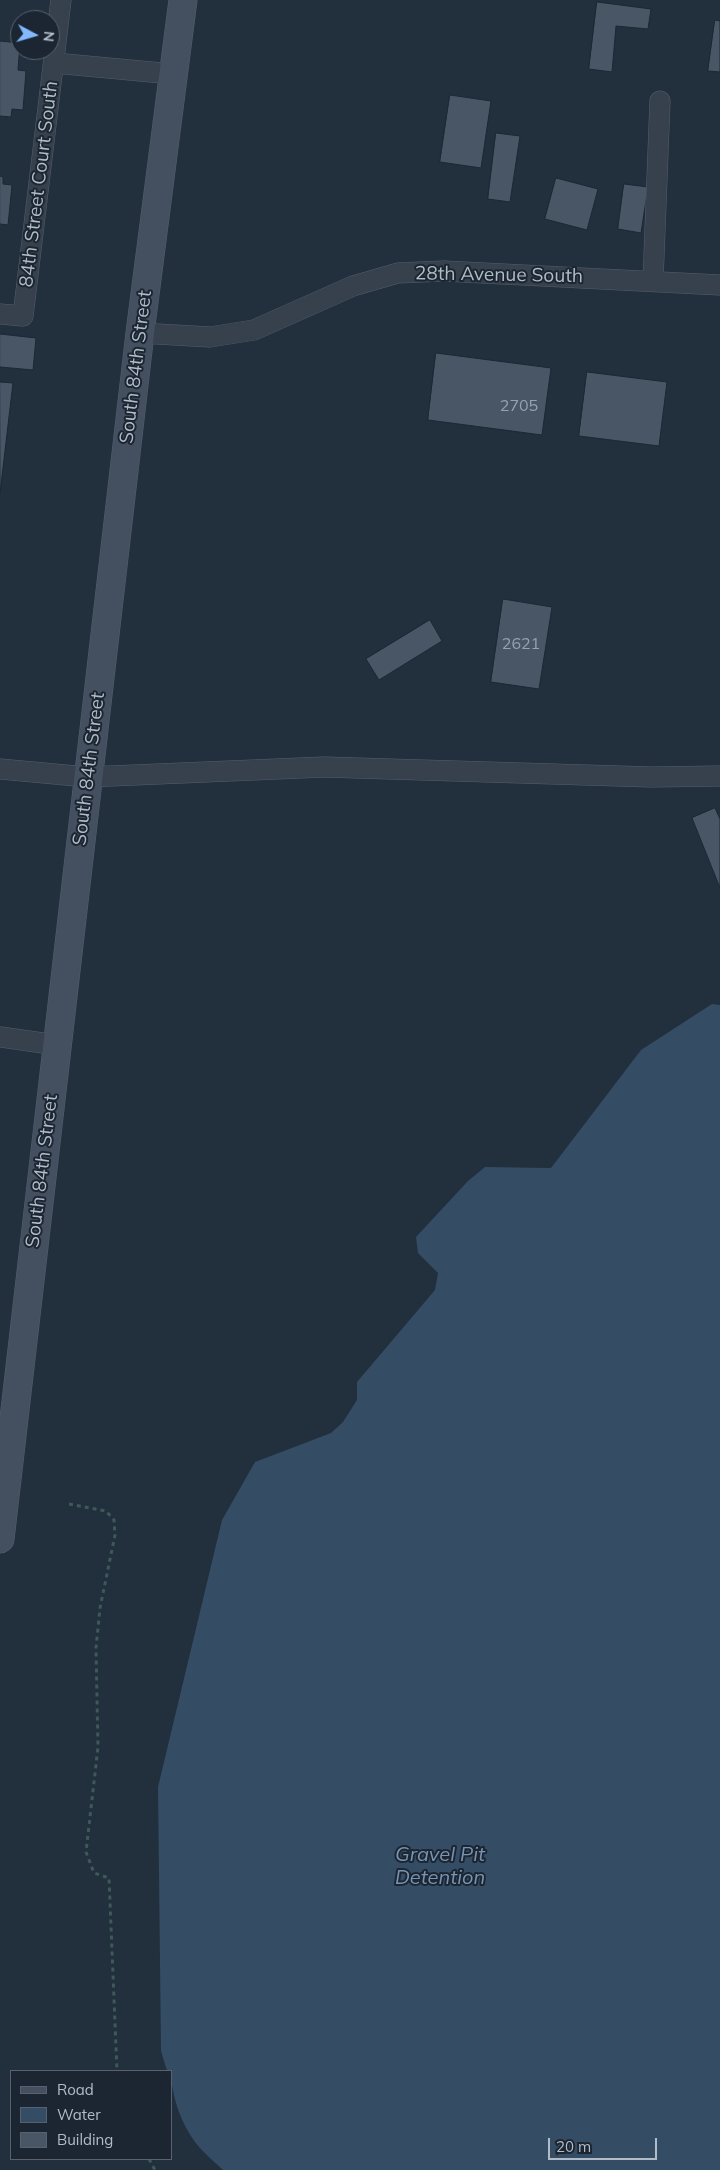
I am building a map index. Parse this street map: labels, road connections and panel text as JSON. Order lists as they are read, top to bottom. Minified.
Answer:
{"streets":{"main road":["South 84th Street"],"lane":["84th Street Court South","28th Avenue South"]},"crossings":[["28th Avenue South","South 84th Street"]],"water":["Gravel Pit Detention"],"house_numbers":["2705","2621"],"legend":["Road","Water","Building"],"scale_bar":"20 m","north":"right"}
